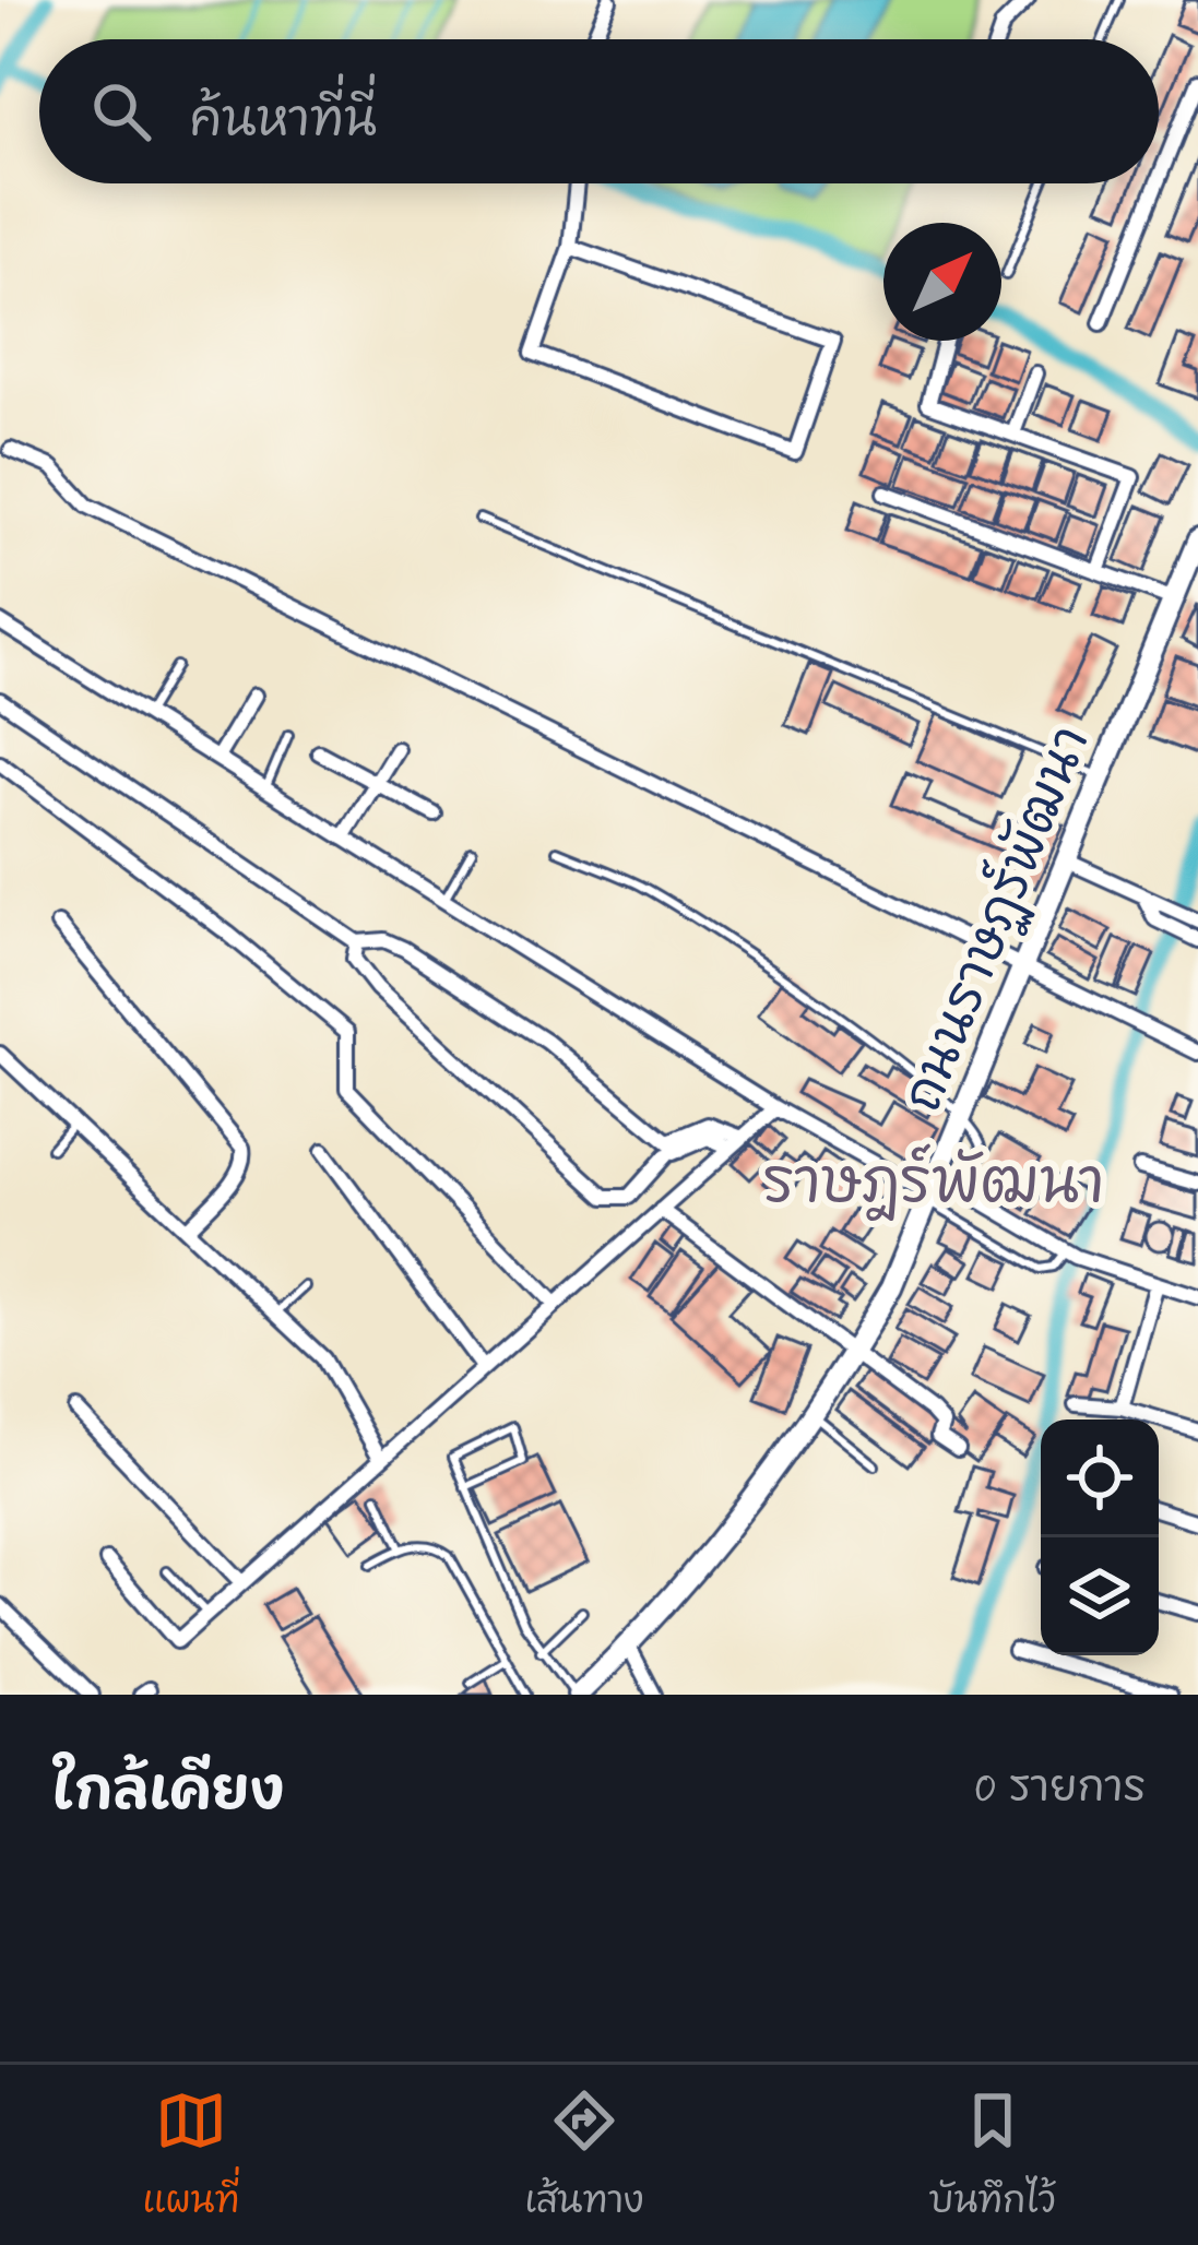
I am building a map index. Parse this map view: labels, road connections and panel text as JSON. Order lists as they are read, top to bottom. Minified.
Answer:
{"streets":{"street":["ถนนราษฏร์พัฒนา"]},"districts":["ราษฎร์พัฒนา"],"north":"top right","page":{"search":"ค้นหาที่นี่","heading":["ใกล้เคียง","0 รายการ"],"nav":["แผนที่","เส้นทาง","บันทึกไว้"]}}
